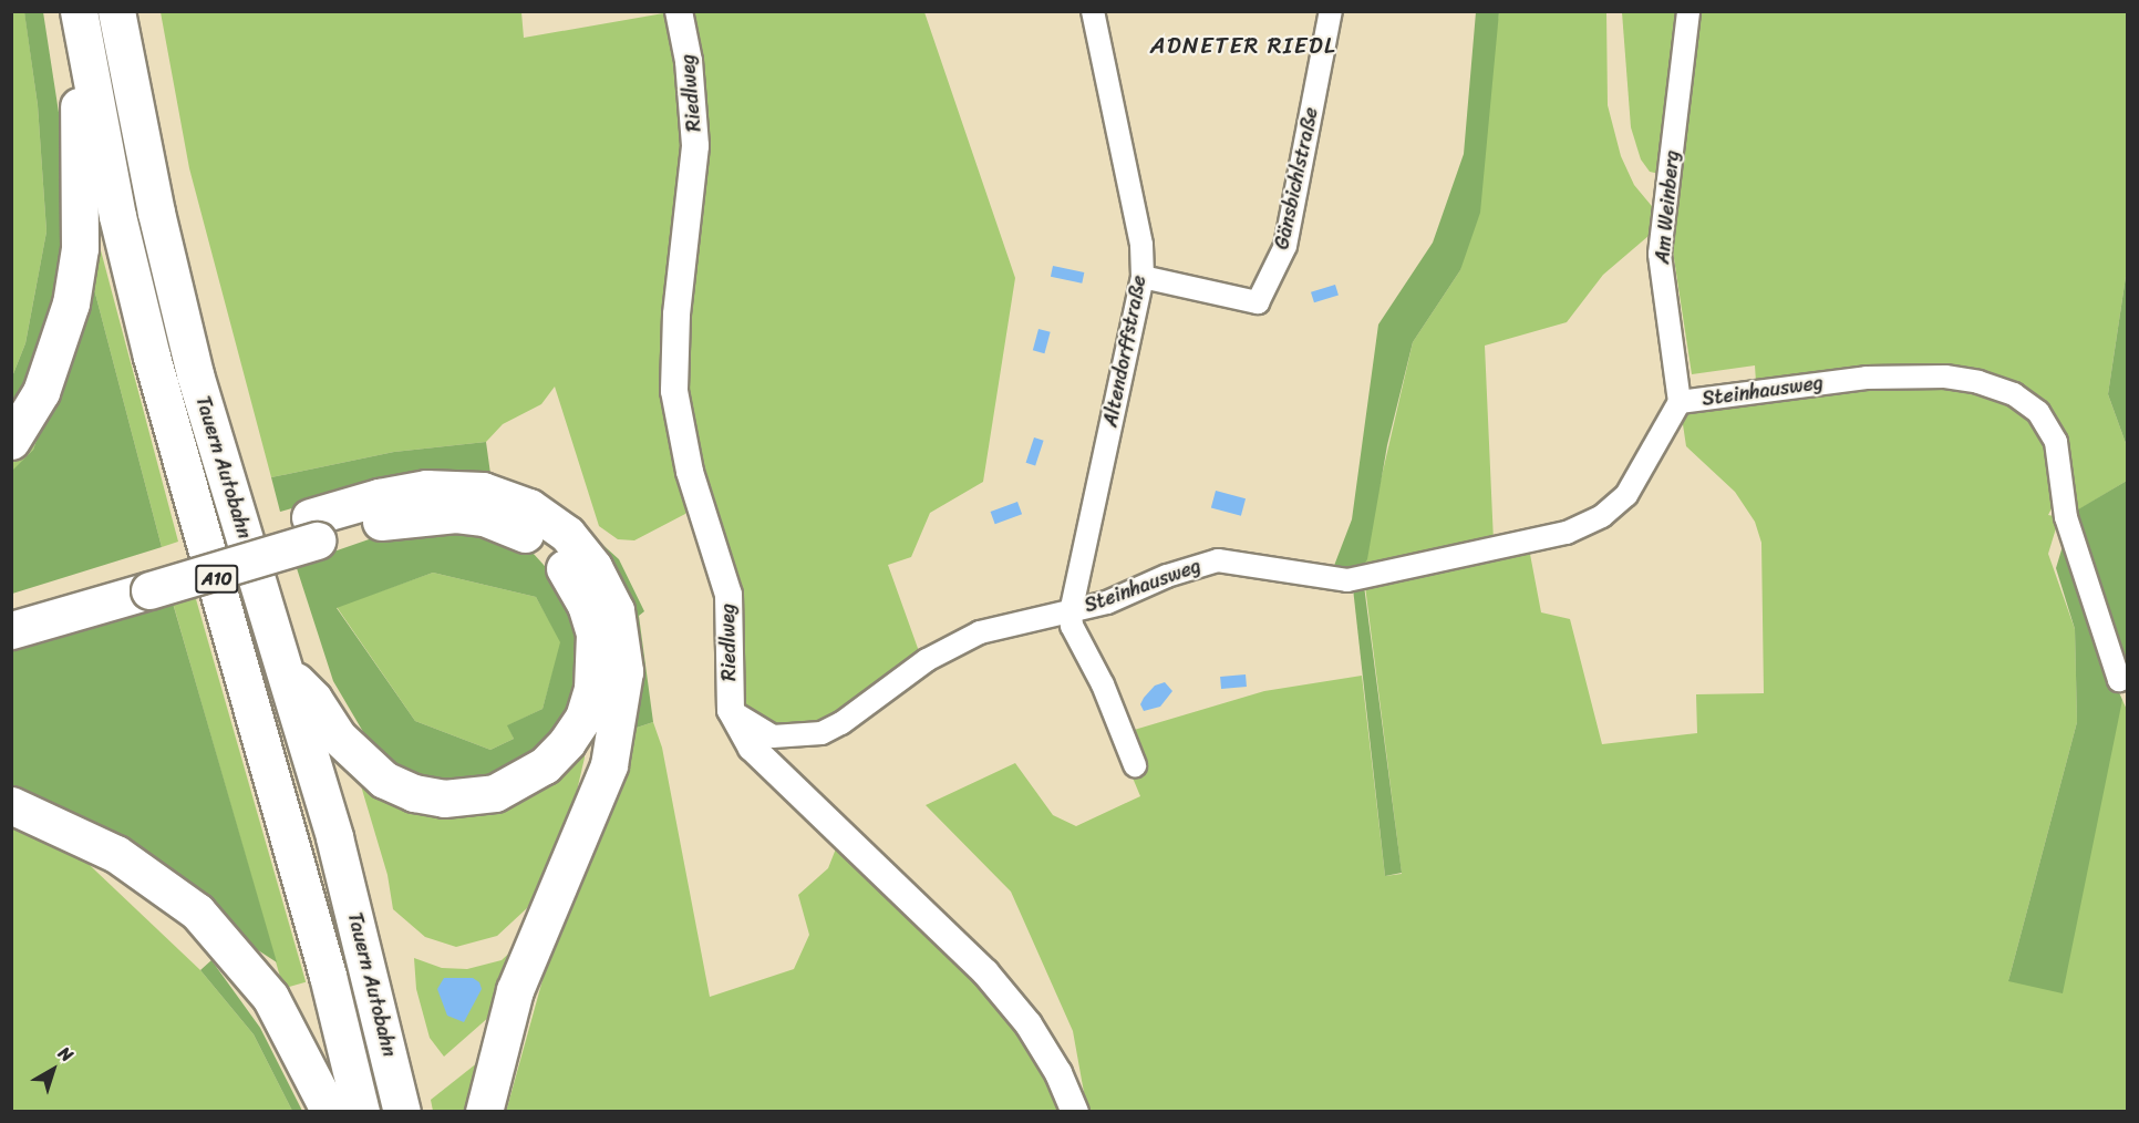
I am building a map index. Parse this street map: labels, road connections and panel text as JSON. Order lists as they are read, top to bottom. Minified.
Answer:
{"streets":{"highway":["Tauern Autobahn","A10"],"street":["Riedlweg","Gänsbichlstraße","Am Weinberg","Altendorffstraße","Steinhausweg"]},"crossings":[["Riedlweg","Steinhausweg"],["Gänsbichlstraße","Altendorffstraße"],["Am Weinberg","Steinhausweg"],["Altendorffstraße","Steinhausweg"]],"districts":["ADNETER RIEDL"],"north":"top right"}
